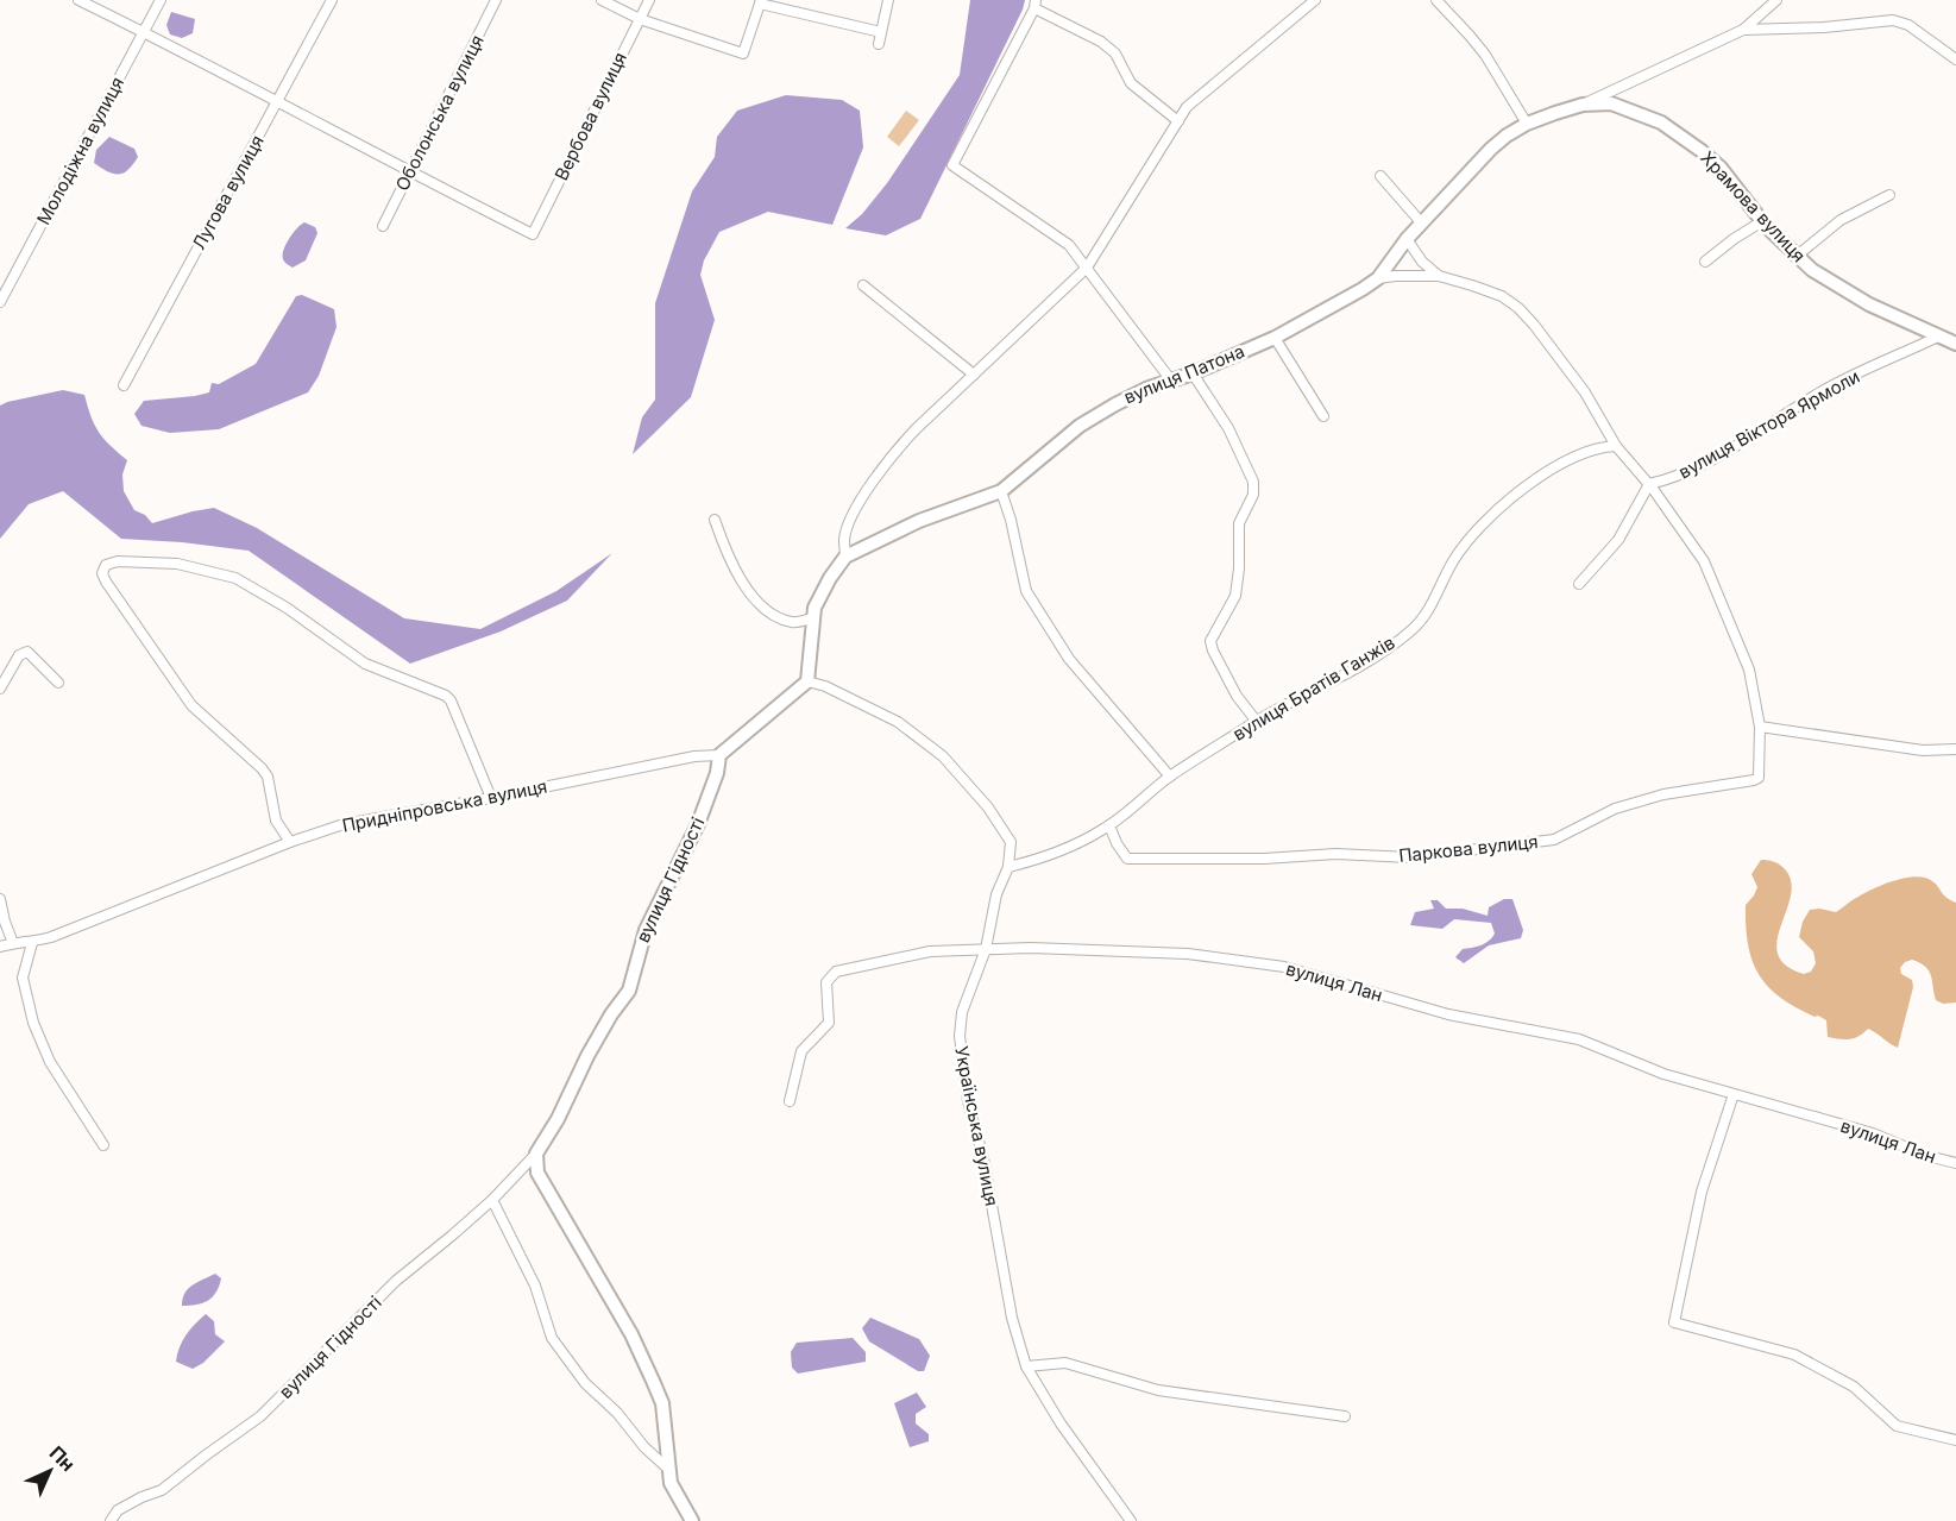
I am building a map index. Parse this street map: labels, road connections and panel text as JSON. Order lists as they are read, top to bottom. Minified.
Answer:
{"streets":{"street":["Оболонська вулиця","Вербова вулиця","Молодіжна вулиця","Лугова вулиця","Храмова вулиця","вулиця Патона","вулиця Віктора Ярмоли","вулиця Братів Ганжів","Придніпровська вулиця","Паркова вулиця","вулиця Гідності","вулиця Лан","Українська вулиця"]},"crossings":[["Оболонська вулиця","Вербова вулиця"],["Храмова вулиця","вулиця Патона"],["Храмова вулиця","вулиця Віктора Ярмоли"],["вулиця Братів Ганжів","Паркова вулиця"],["вулиця Братів Ганжів","Українська вулиця"],["Придніпровська вулиця","вулиця Гідності"],["вулиця Лан","Українська вулиця"]],"north":"top right"}
